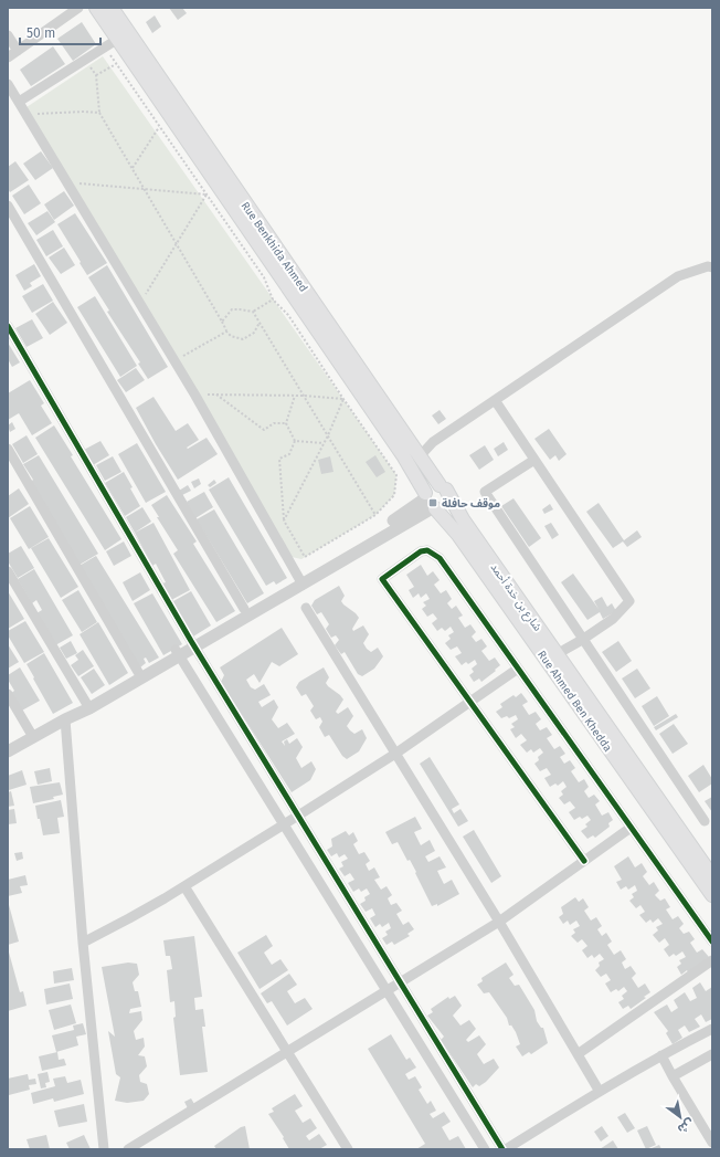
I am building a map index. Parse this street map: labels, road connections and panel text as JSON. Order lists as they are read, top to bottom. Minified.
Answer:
{"streets":{"main road":["Rue Benkhida Ahmed","شارع بن خدة أحمد","Rue Ahmed Ben Khedda"]},"crossings":[["Rue Benkhida Ahmed","شارع بن خدة أحمد"]],"places":{"transit":["موقف حافلة"]},"scale_bar":"50 m","north":"bottom right"}
